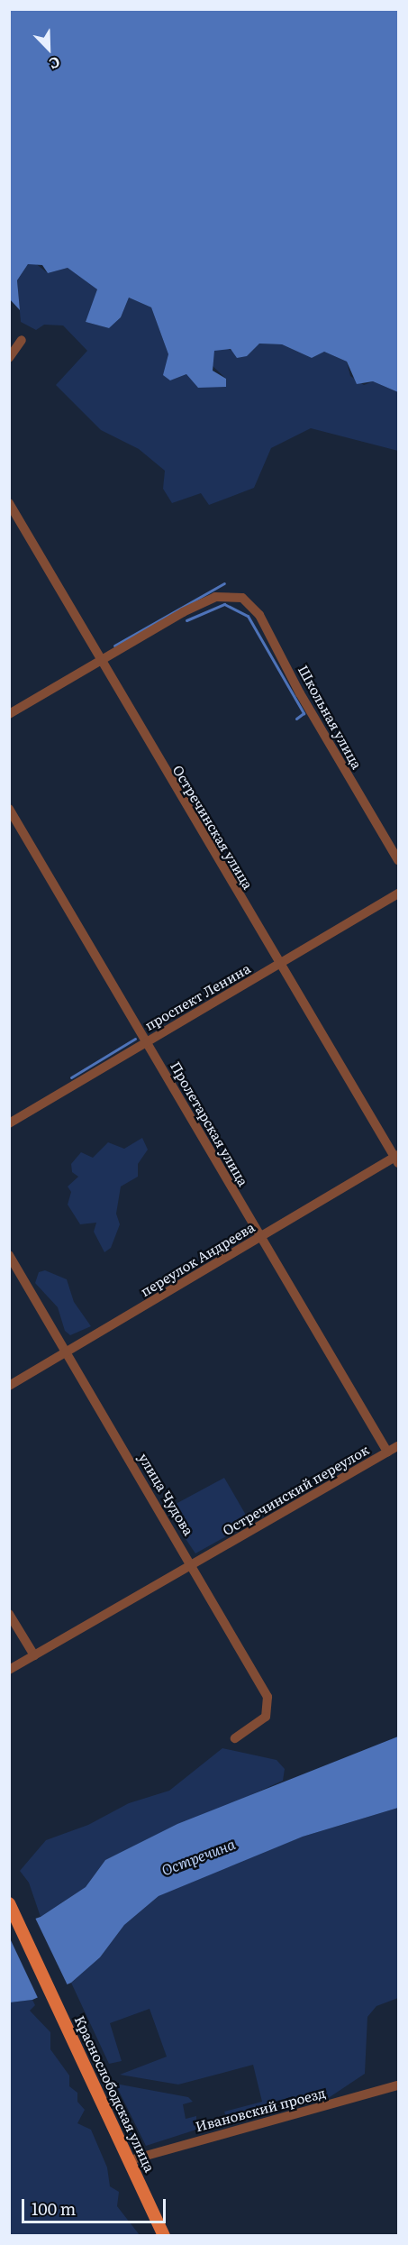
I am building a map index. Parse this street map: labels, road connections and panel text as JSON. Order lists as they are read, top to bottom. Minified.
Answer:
{"streets":{"main road":["Краснослободская улица"],"street":["Школьная улица","Остречинская улица","проспект Ленина","Пролетарская улица","переулок Андреева","Остречинский переулок","улица Чудова","Ивановский проезд"]},"crossings":[["Школьная улица","Остречинская улица"],["Остречинская улица","проспект Ленина"],["Остречинская улица","переулок Андреева"],["проспект Ленина","Пролетарская улица"],["Пролетарская улица","переулок Андреева"],["Пролетарская улица","Остречинский переулок"],["переулок Андреева","улица Чудова"],["Остречинский переулок","улица Чудова"],["Краснослободская улица","Ивановский проезд"]],"water":["Остречина"],"scale_bar":"100 m","north":"bottom right"}
